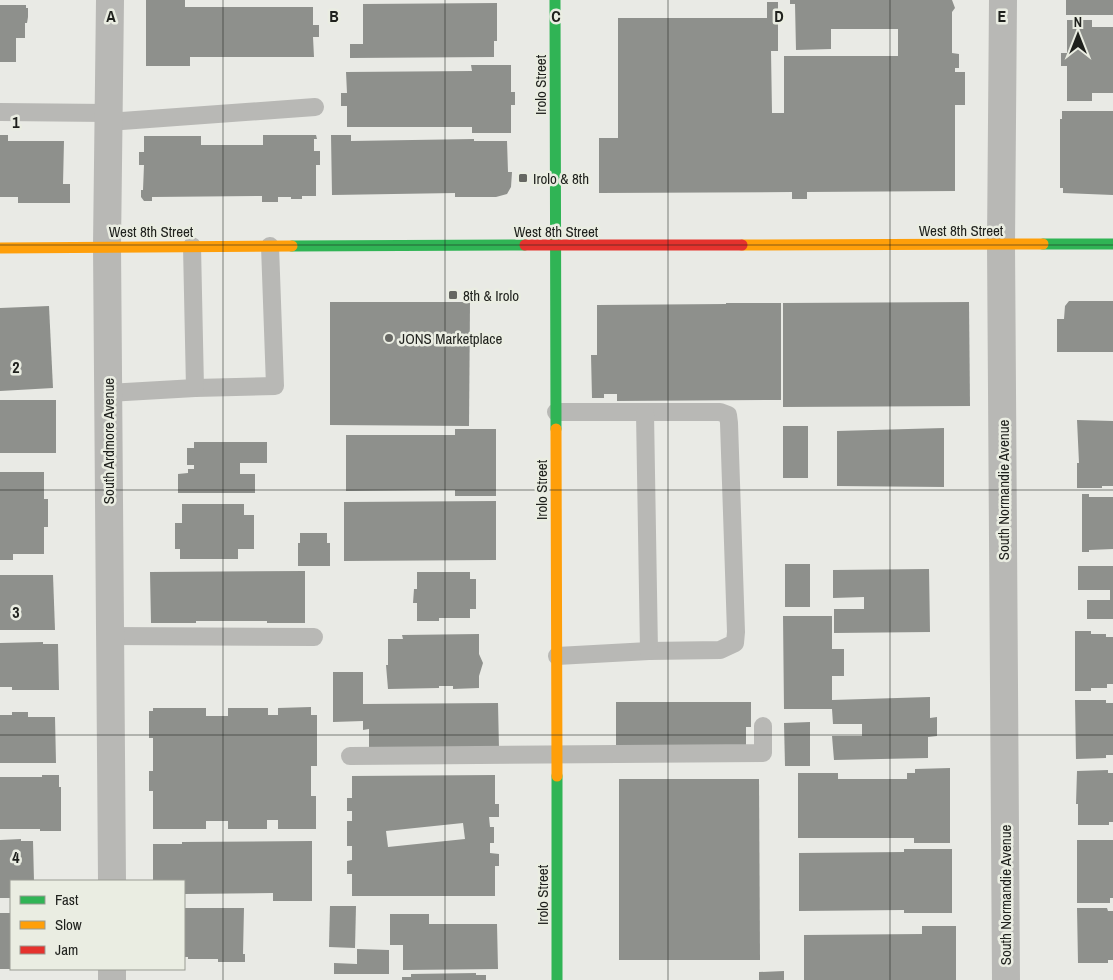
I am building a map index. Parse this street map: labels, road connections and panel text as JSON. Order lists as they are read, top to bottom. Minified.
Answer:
{"streets":{"main road":["Irolo Street","West 8th Street"],"street":["South Ardmore Avenue","South Normandie Avenue"]},"crossings":[["Irolo Street","West 8th Street"],["West 8th Street","South Ardmore Avenue"],["West 8th Street","South Normandie Avenue"]],"places":{"transit":["Irolo & 8th","8th & Irolo"],"other":["JONS Marketplace"]},"legend":["Fast","Slow","Jam"],"north":"top","grid":{"columns":["A","B","C","D","E"],"rows":["1","2","3","4"]}}
